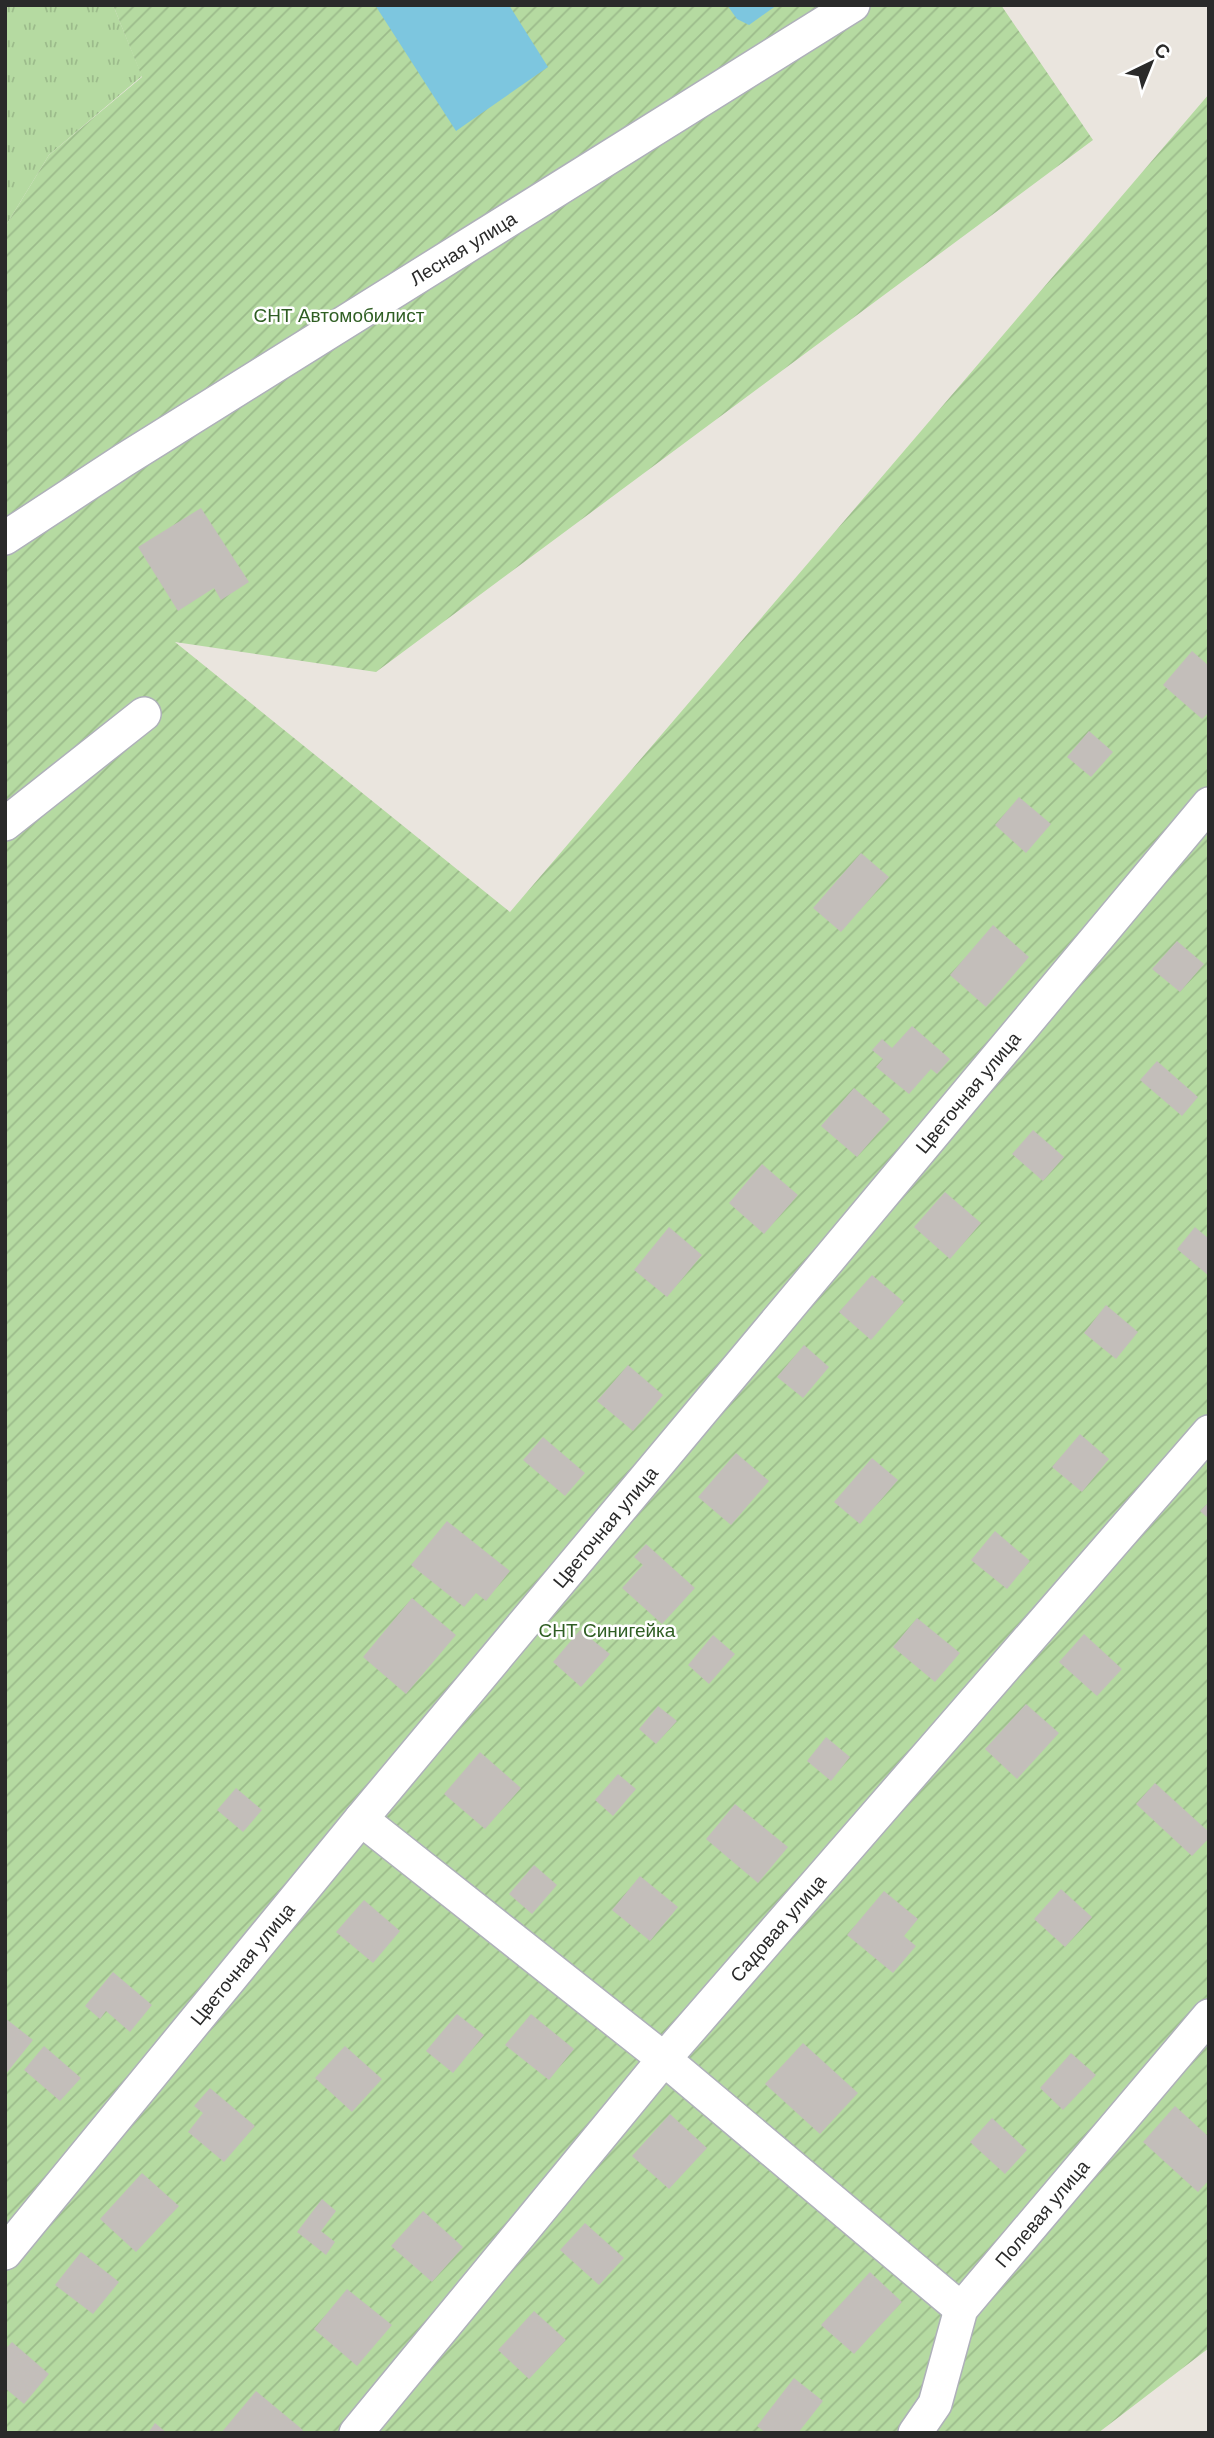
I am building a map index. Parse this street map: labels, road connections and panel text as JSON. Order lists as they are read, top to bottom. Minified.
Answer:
{"streets":{"street":["Лесная улица","Цветочная улица","Садовая улица","Полевая улица"]},"parks":["СНТ Автомобилист","СНТ Синигейка"],"north":"top right"}
